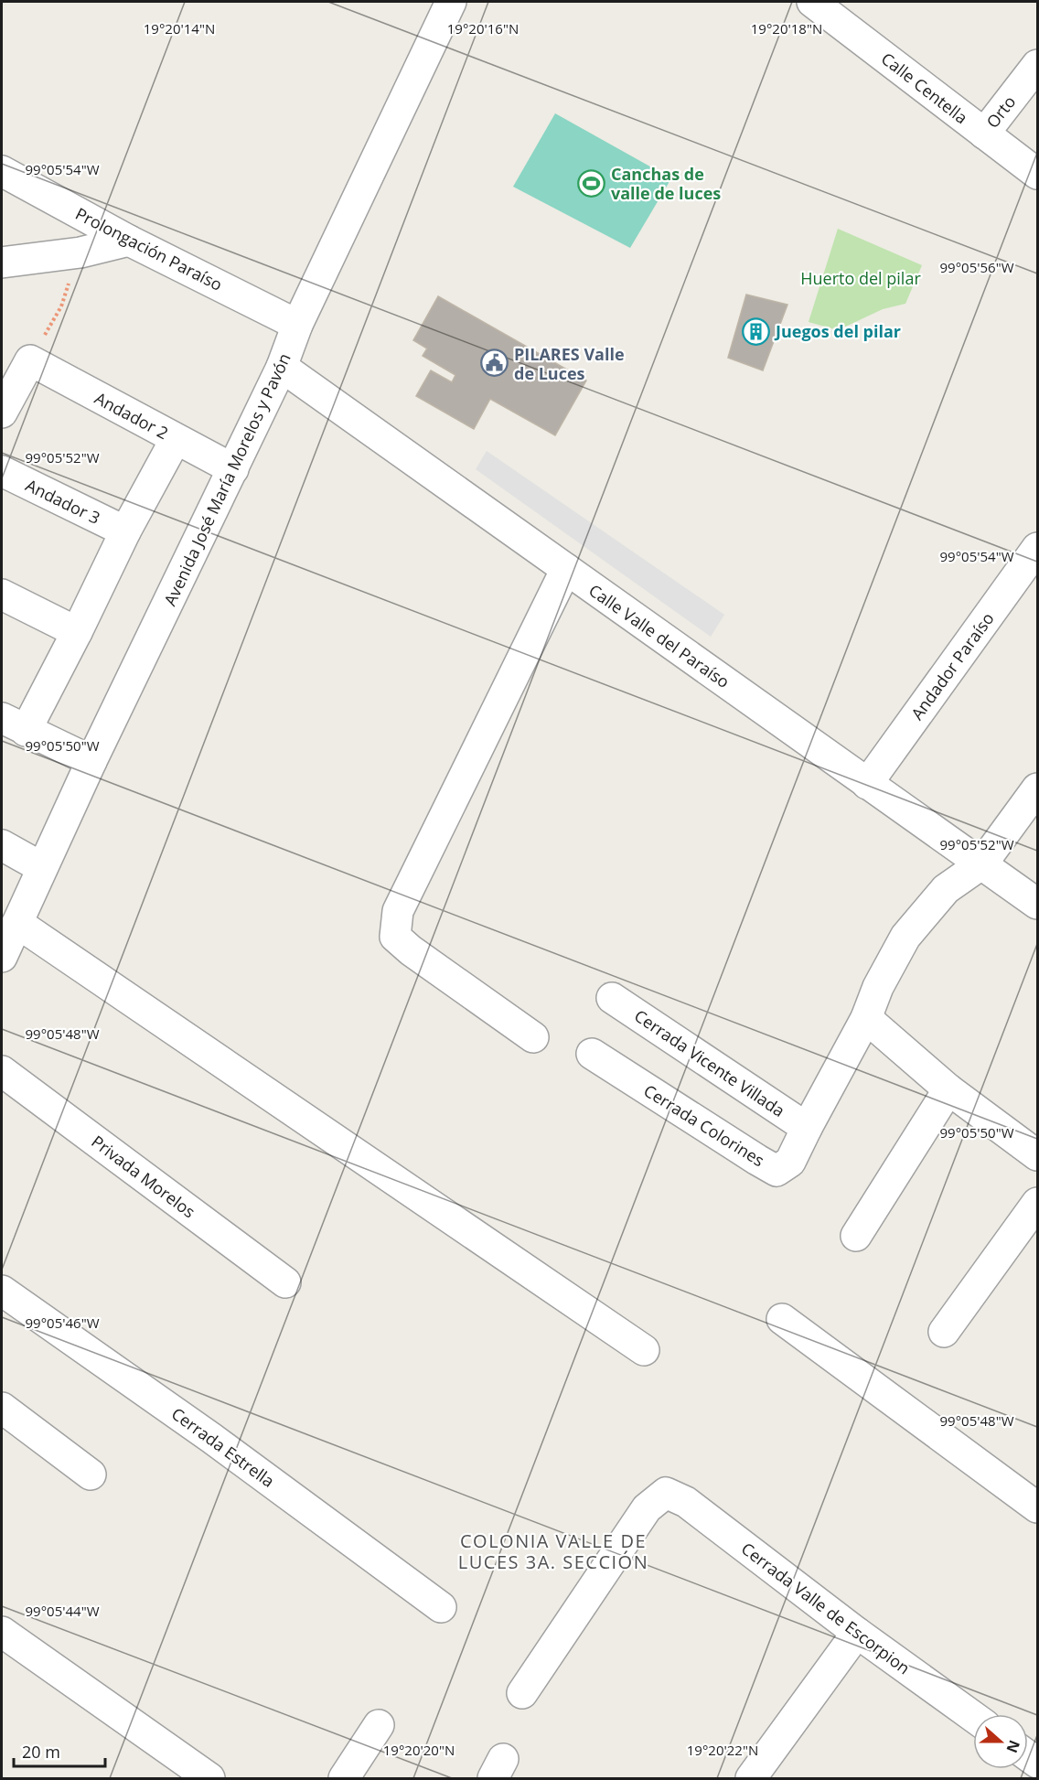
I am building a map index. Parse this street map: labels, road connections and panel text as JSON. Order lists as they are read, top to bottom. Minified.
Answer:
{"streets":{"street":["Calle Centella","Orto","Prolongación Paraíso","Andador 2","Avenida José María Morelos y Pavón","Andador 3","Calle Valle del Paraíso","Andador Paraíso","Cerrada Vicente Villada","Cerrada Colorines","Privada Morelos","Cerrada Estrella","Cerrada Valle de Escorpion"]},"crossings":[["Calle Centella","Orto"],["Prolongación Paraíso","Avenida José María Morelos y Pavón"],["Andador 2","Avenida José María Morelos y Pavón"],["Avenida José María Morelos y Pavón","Calle Valle del Paraíso"],["Calle Valle del Paraíso","Andador Paraíso"],["Calle Valle del Paraíso","Cerrada Colorines"],["Cerrada Vicente Villada","Cerrada Colorines"]],"districts":["COLONIA VALLE DE LUCES 3A. SECCIÓN"],"parks":["Huerto del pilar"],"places":{"sports":["Canchas de valle de luces"],"building":["Juegos del pilar"],"public building":["PILARES Valle de Luces"]},"scale_bar":"20 m","north":"right","coordinates":["19°20'14\"N","19°20'16\"N","19°20'18\"N","99°05'54\"W","99°05'56\"W","99°05'52\"W","99°05'50\"W","99°05'48\"W","99°05'46\"W","99°05'44\"W","19°20'20\"N","19°20'22\"N"]}
